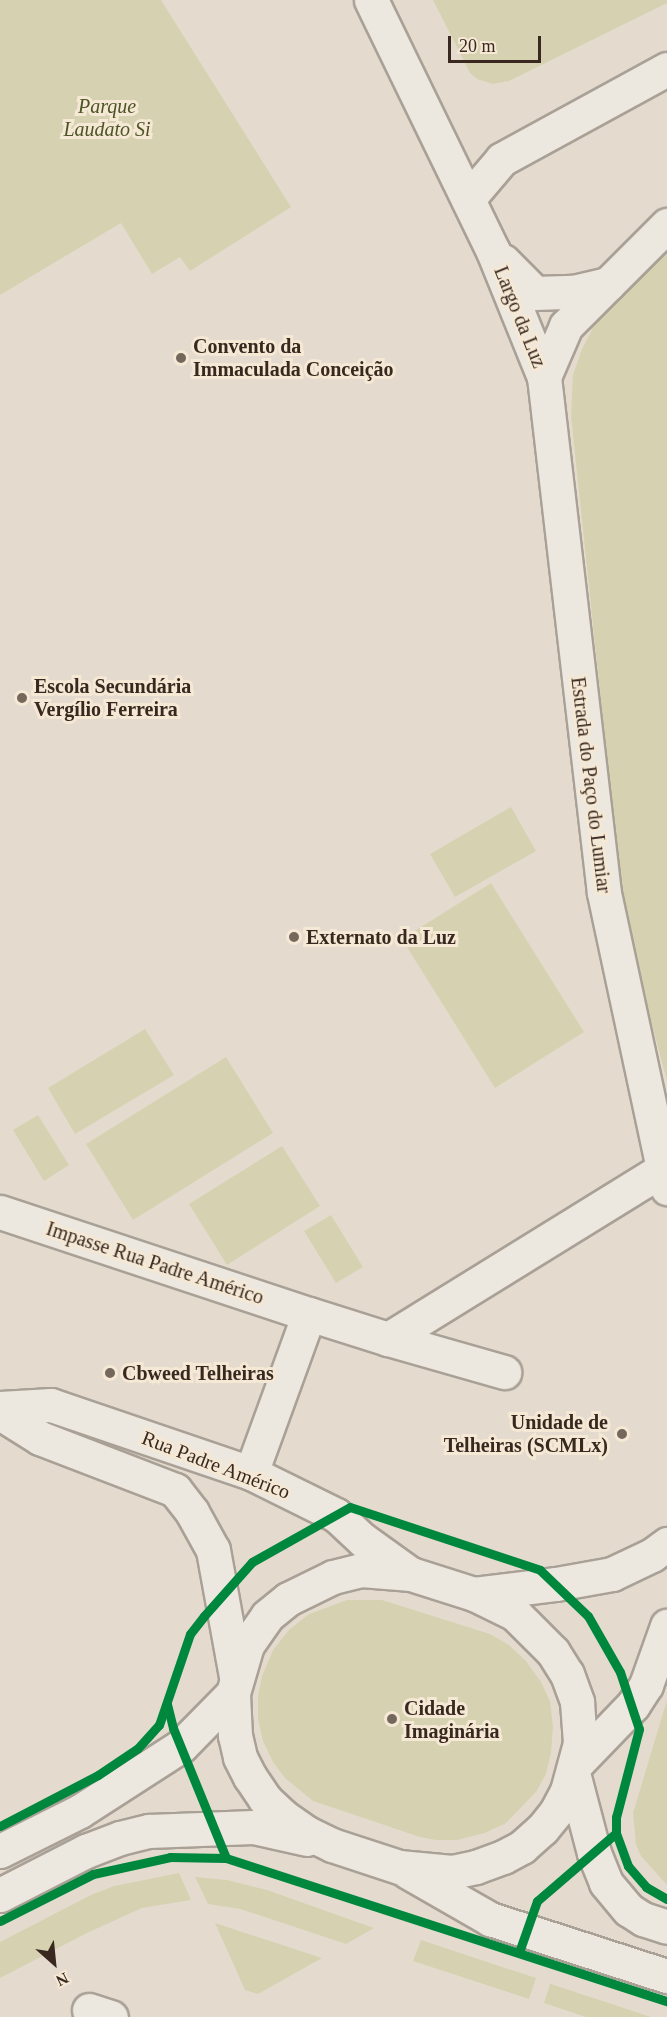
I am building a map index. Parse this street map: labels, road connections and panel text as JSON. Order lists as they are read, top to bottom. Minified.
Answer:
{"streets":{"street":["Largo da Luz","Estrada do Paço do Lumiar","Impasse Rua Padre Américo","Rua Padre Américo"]},"crossings":[["Largo da Luz","Estrada do Paço do Lumiar"]],"parks":["Parque Laudato Si"],"places":["Convento da Immaculada Conceição","Escola Secundária Vergílio Ferreira","Externato da Luz","Cbweed Telheiras","Unidade de Telheiras (SCMLx)","Cidade Imaginária"],"scale_bar":"20 m","north":"bottom right"}
